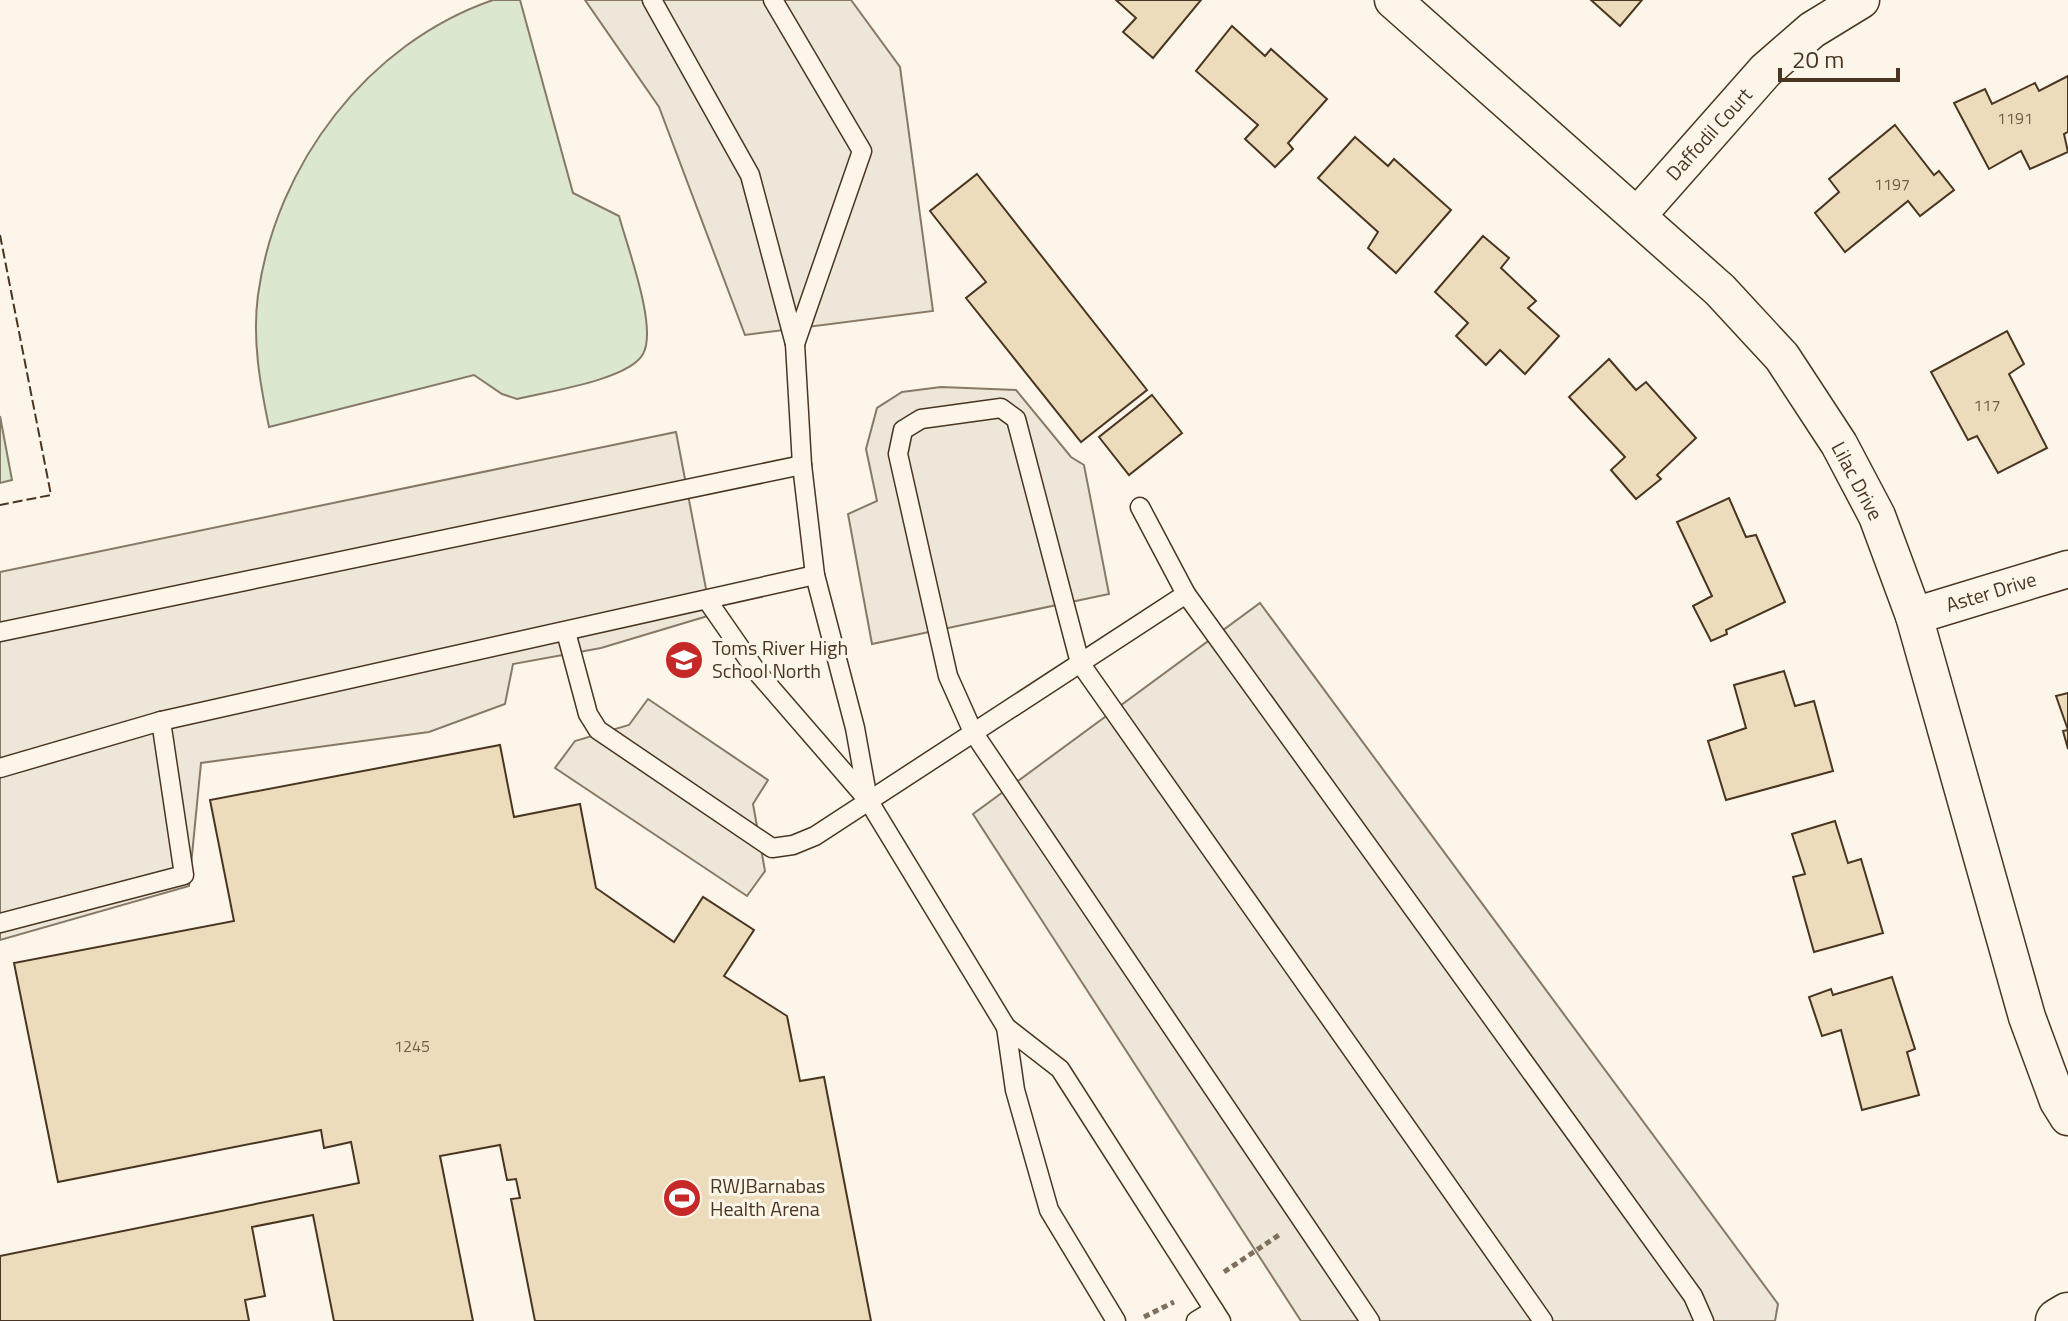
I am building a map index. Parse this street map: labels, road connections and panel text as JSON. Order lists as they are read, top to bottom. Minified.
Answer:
{"streets":{"street":["Daffodil Court","Lilac Drive","Aster Drive"]},"crossings":[["Daffodil Court","Lilac Drive"],["Lilac Drive","Aster Drive"]],"places":{"school or university":["Toms River High School North"],"sports":["RWJBarnabas Health Arena"]},"house_numbers":["1191","1197","117","1245"],"scale_bar":"20 m"}
